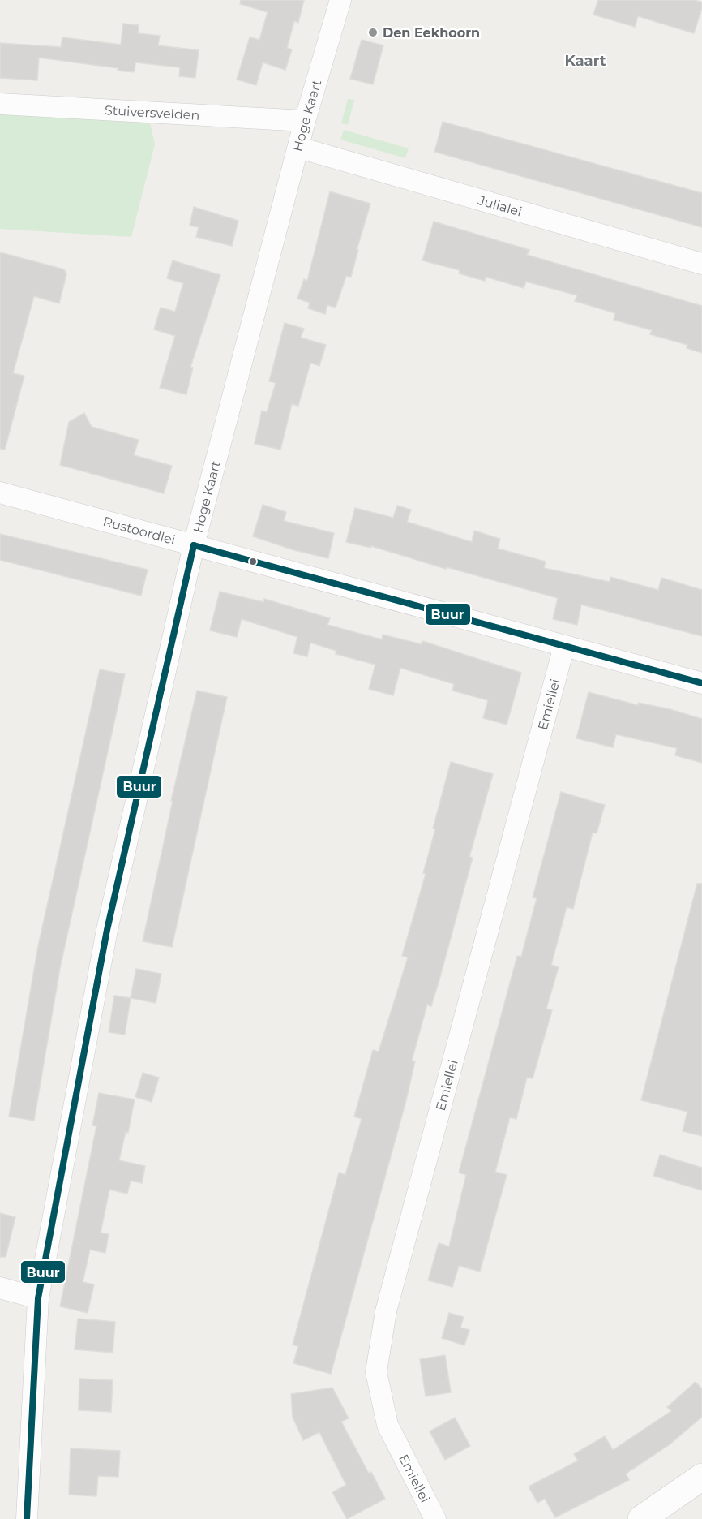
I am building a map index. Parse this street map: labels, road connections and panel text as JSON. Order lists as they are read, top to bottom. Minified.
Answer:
{"streets":{"street":["Stuiversvelden","Hoge Kaart","Julialei","Rustoordlei","Emiellei"]},"crossings":[["Stuiversvelden","Hoge Kaart"],["Hoge Kaart","Julialei"],["Hoge Kaart","Rustoordlei"],["Rustoordlei","Emiellei"]],"districts":["Kaart"],"places":["Den Eekhoorn"],"lines":["transit line Buur"]}
